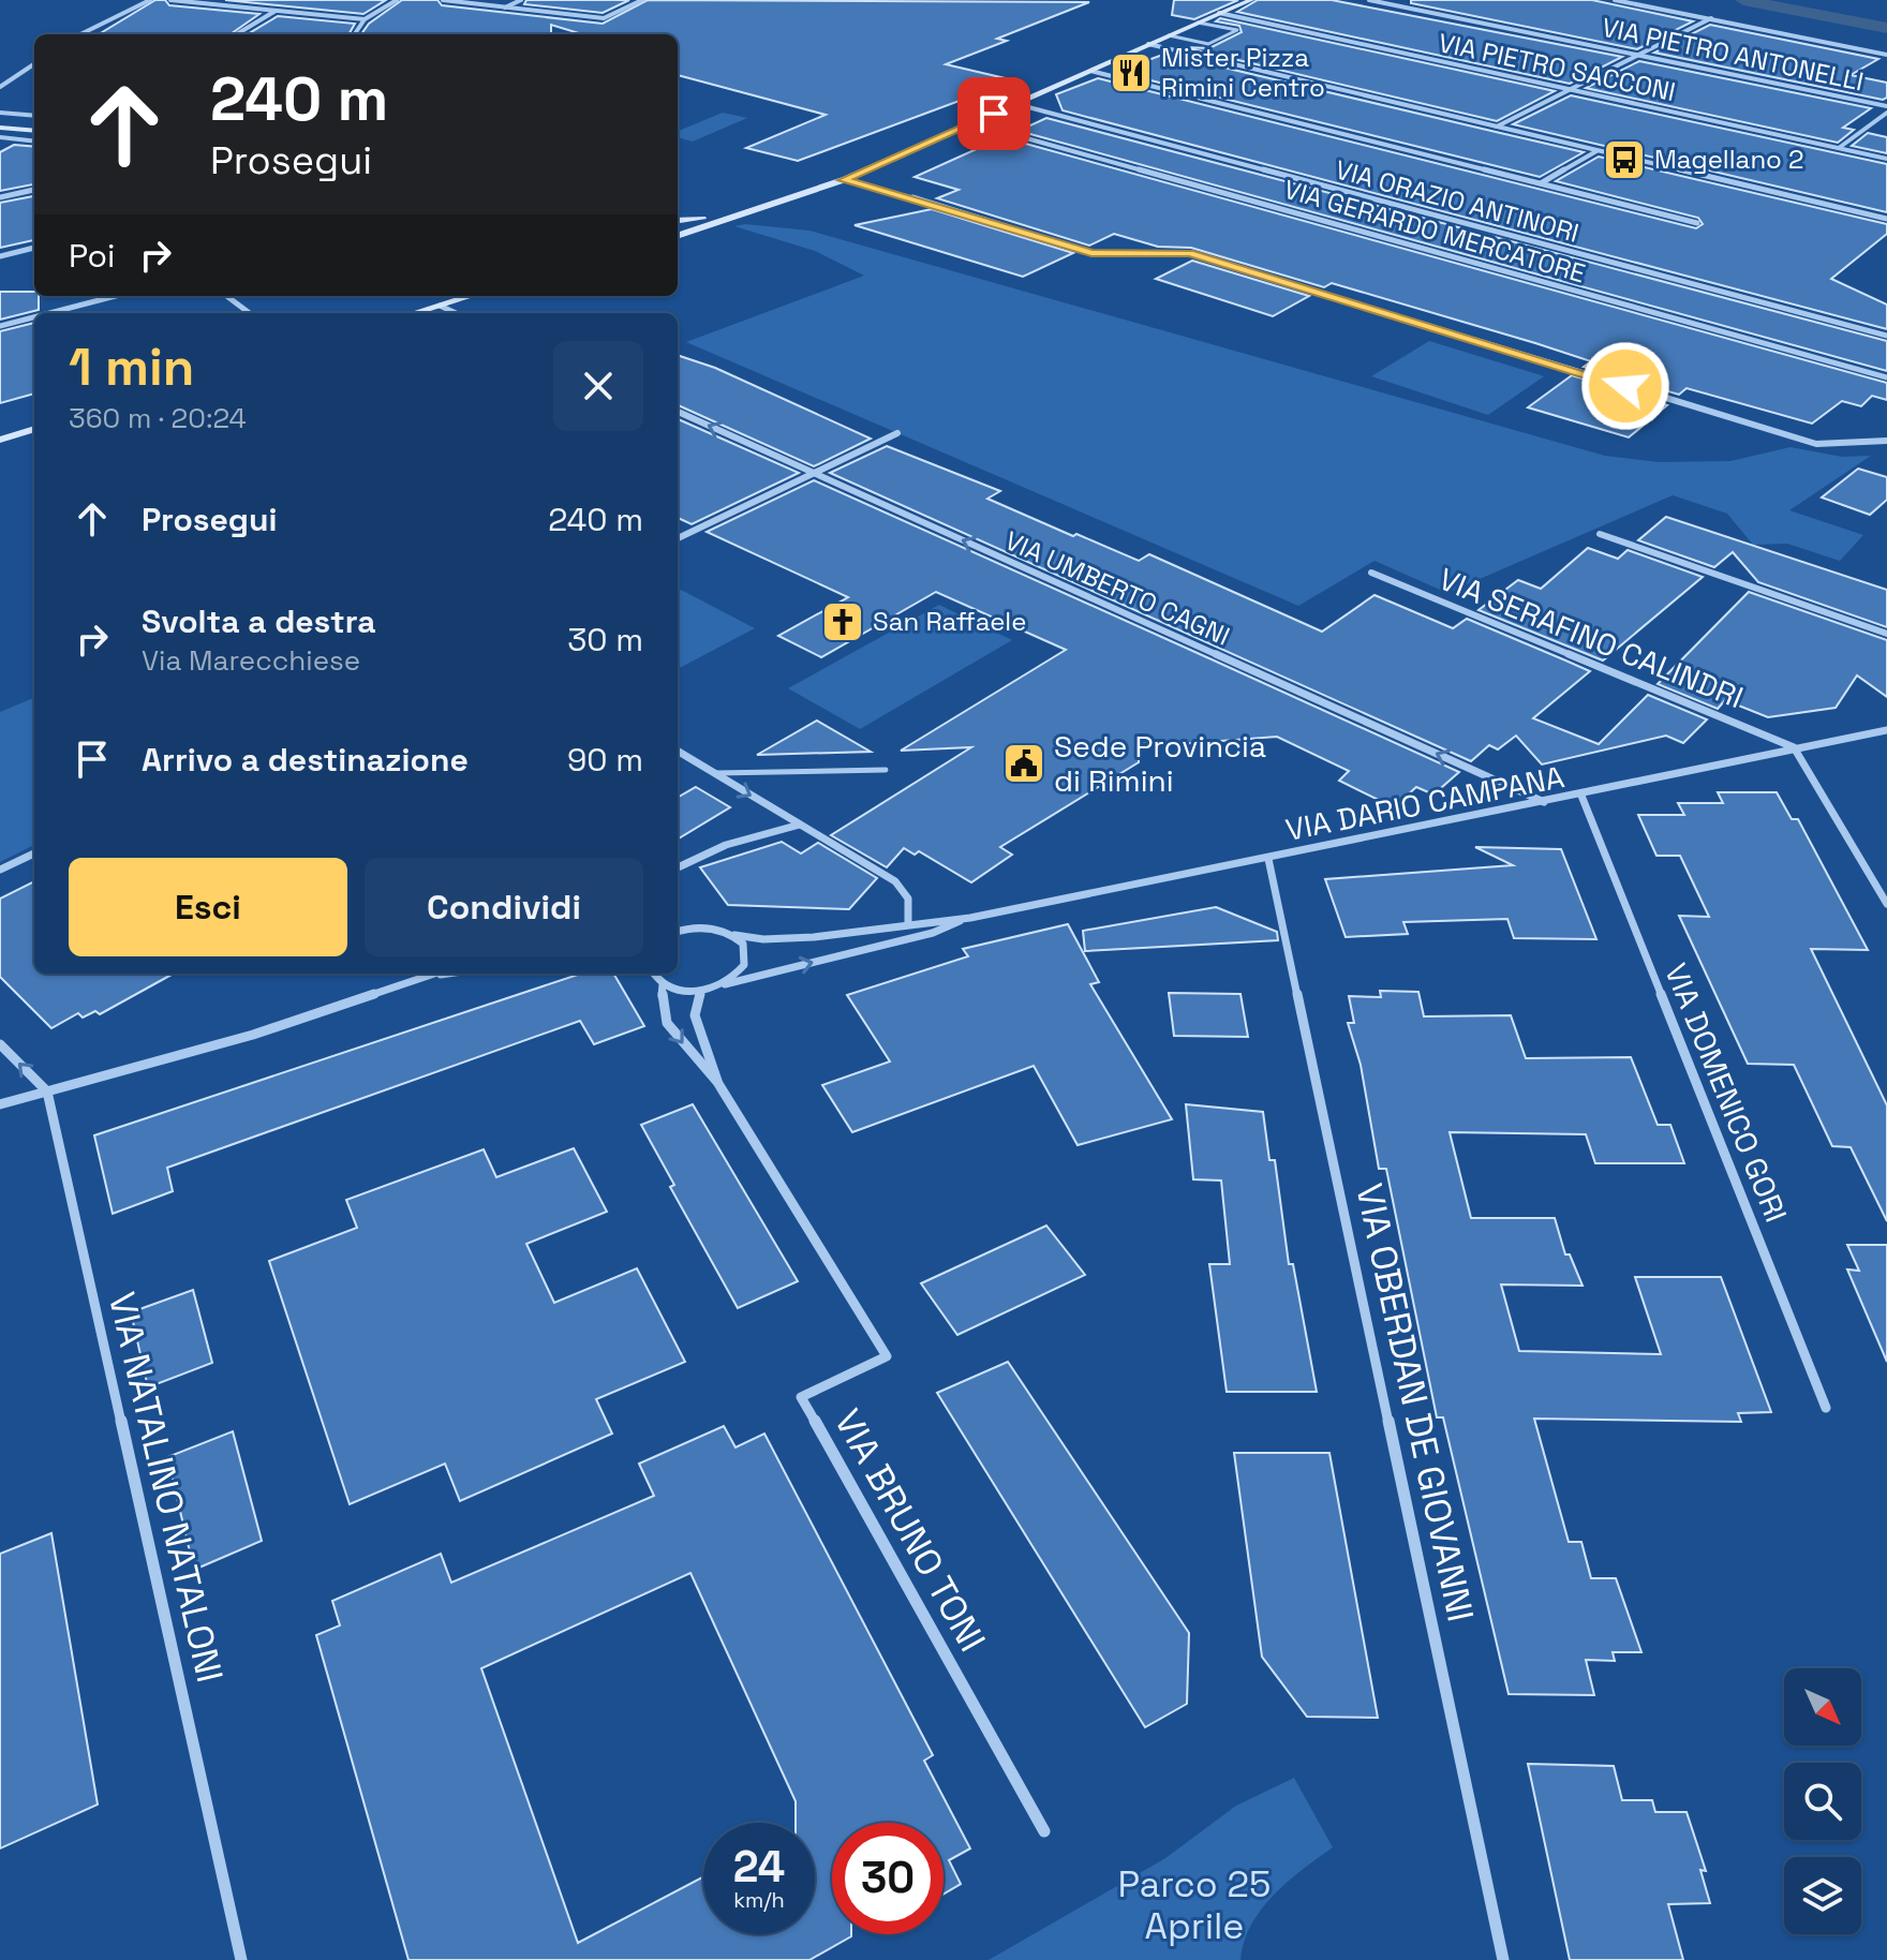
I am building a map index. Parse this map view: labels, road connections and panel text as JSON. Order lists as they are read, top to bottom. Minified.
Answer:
{"streets":{"street":["VIA PIETRO ANTONELLI","VIA PIETRO SACCONI","VIA ORAZIO ANTINORI","VIA GERARDO MERCATORE","VIA UMBERTO CAGNI","VIA SERAFINO CALINDRI","VIA DARIO CAMPANA","VIA DOMENICO GORI","VIA OBERDAN DE GIOVANNI","VIA NATALINO NATALONI","VIA BRUNO TONI"]},"crossings":[["VIA UMBERTO CAGNI","VIA DARIO CAMPANA"],["VIA SERAFINO CALINDRI","VIA DARIO CAMPANA"],["VIA DARIO CAMPANA","VIA DOMENICO GORI"],["VIA DARIO CAMPANA","VIA OBERDAN DE GIOVANNI"],["VIA DARIO CAMPANA","VIA BRUNO TONI"]],"one_way":["VIA UMBERTO CAGNI"],"parks":["Parco 25 Aprile"],"places":{"restaurant":["Mister Pizza Rimini Centro"],"bus stop":["Magellano 2"],"church":["San Raffaele"],"public building":["Sede Provincia di Rimini"]},"north":"bottom right","page":{"turn":["240 m","Prosegui"],"then":"Poi","heading":["1 min","360 m · 20:24"],"list":[{"name":"Prosegui","value":"240 m"},{"name":"Svolta a destra","note":"Via Marecchiese","value":"30 m"},{"name":"Arrivo a destinazione","value":"90 m"}],"buttons":["Esci","Condividi"],"speed":"24 km/h","limit":"30"}}
